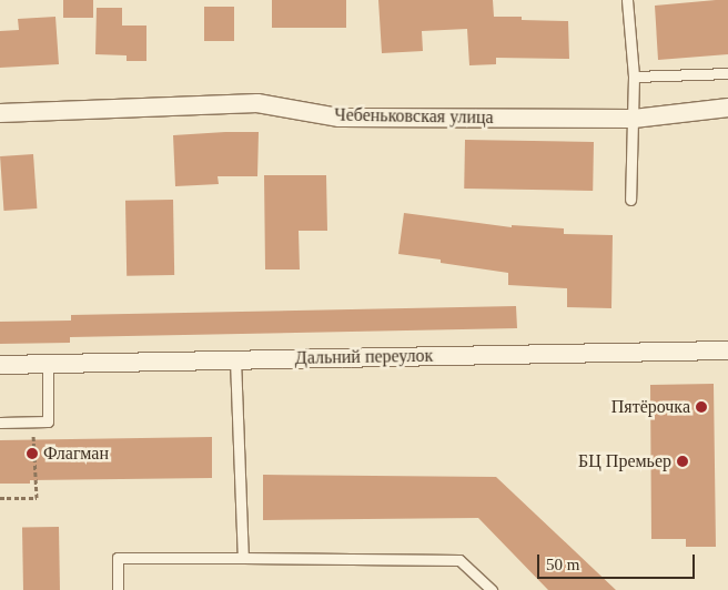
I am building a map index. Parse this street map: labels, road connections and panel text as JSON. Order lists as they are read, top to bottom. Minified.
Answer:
{"streets":{"street":["Чебеньковская улица","Дальний переулок"]},"places":["Пятёрочка","Флагман","БЦ Премьер"],"scale_bar":"50 m"}
